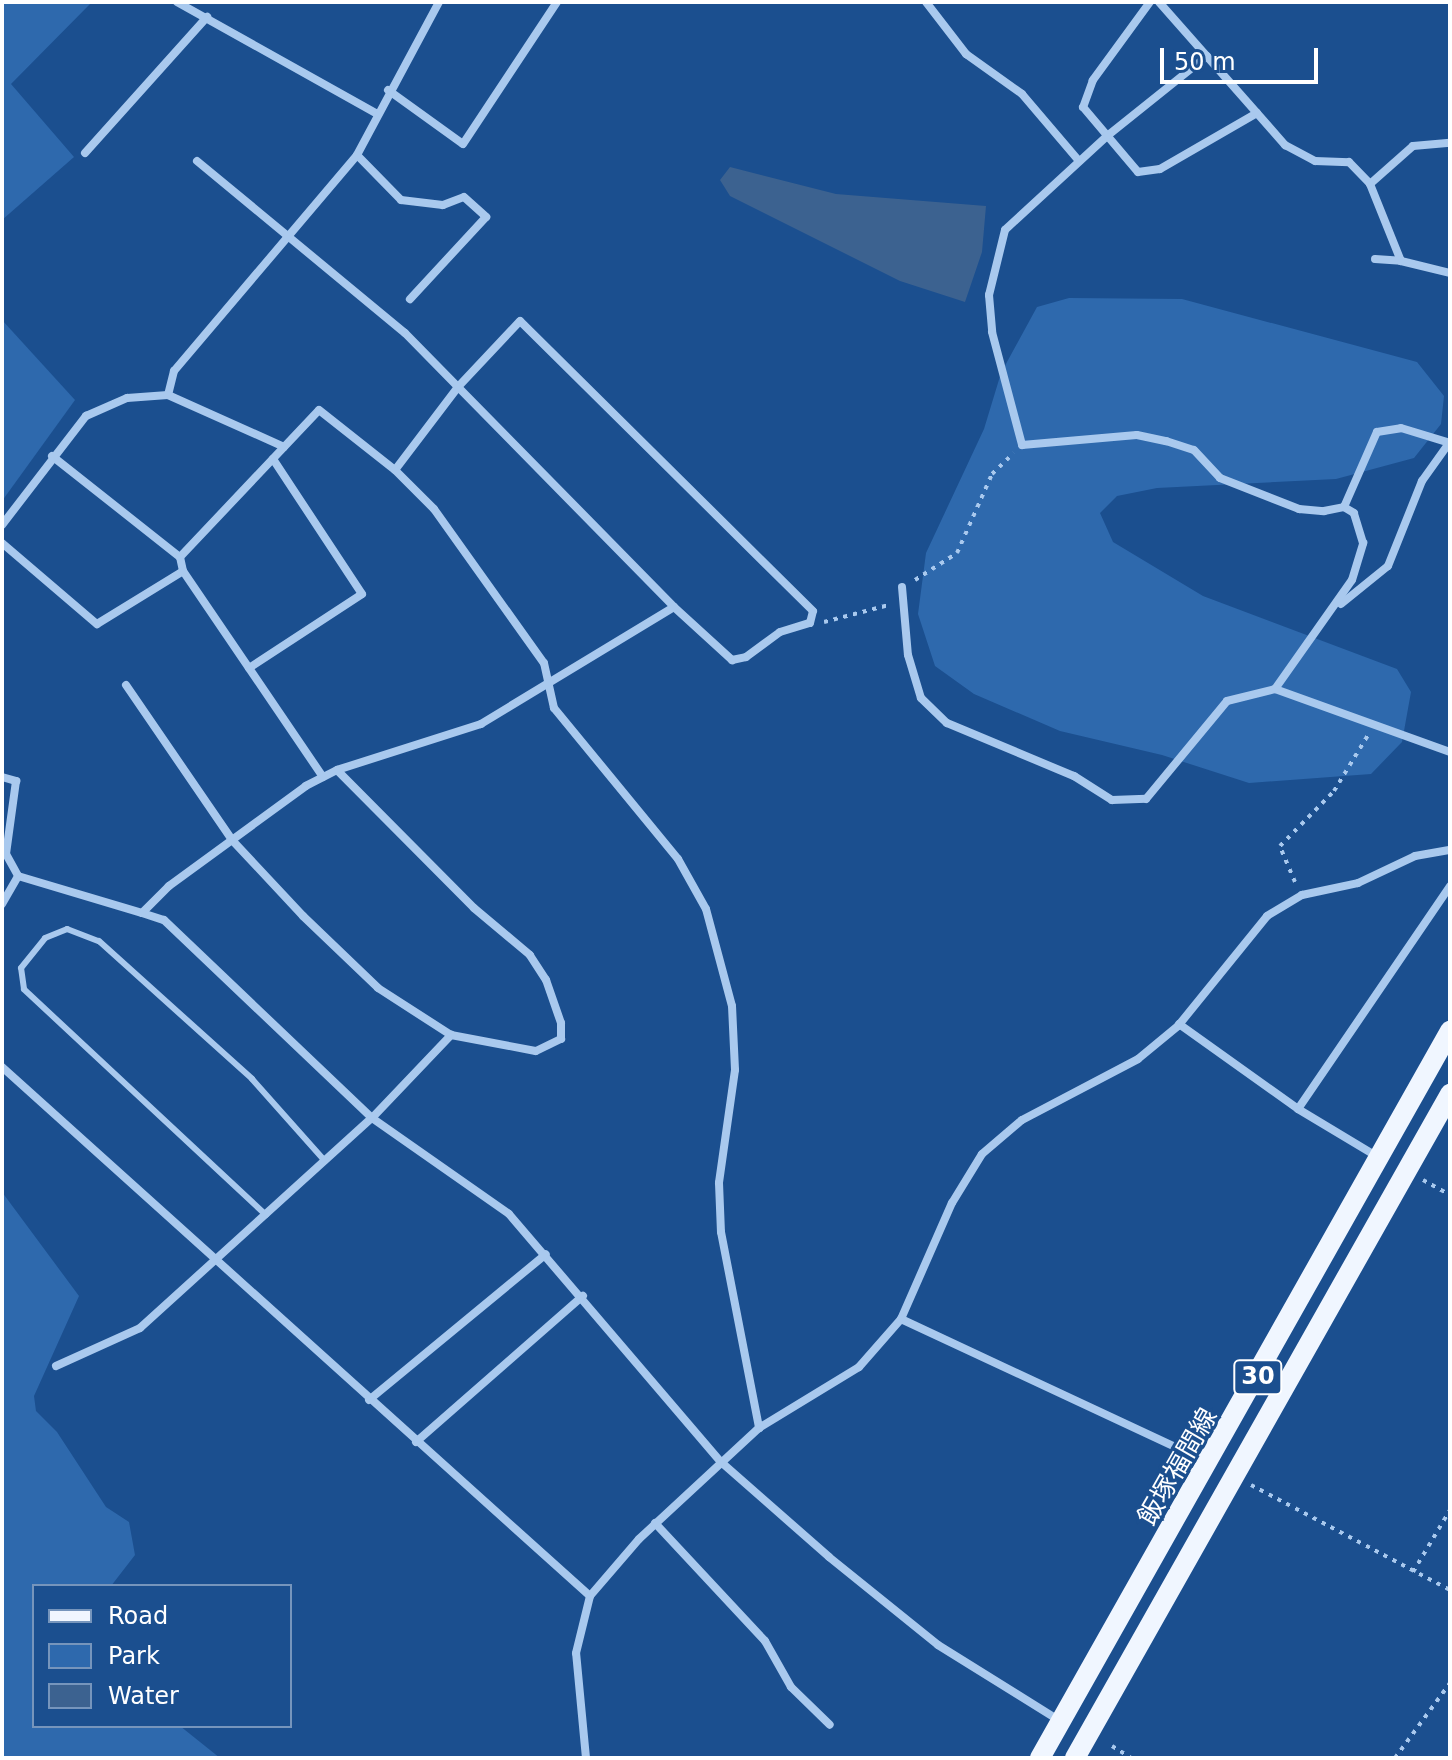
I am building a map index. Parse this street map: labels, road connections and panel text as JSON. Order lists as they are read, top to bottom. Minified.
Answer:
{"streets":{"main road":["30","飯塚福間線"]},"legend":["Road","Park","Water"],"scale_bar":"50 m"}
